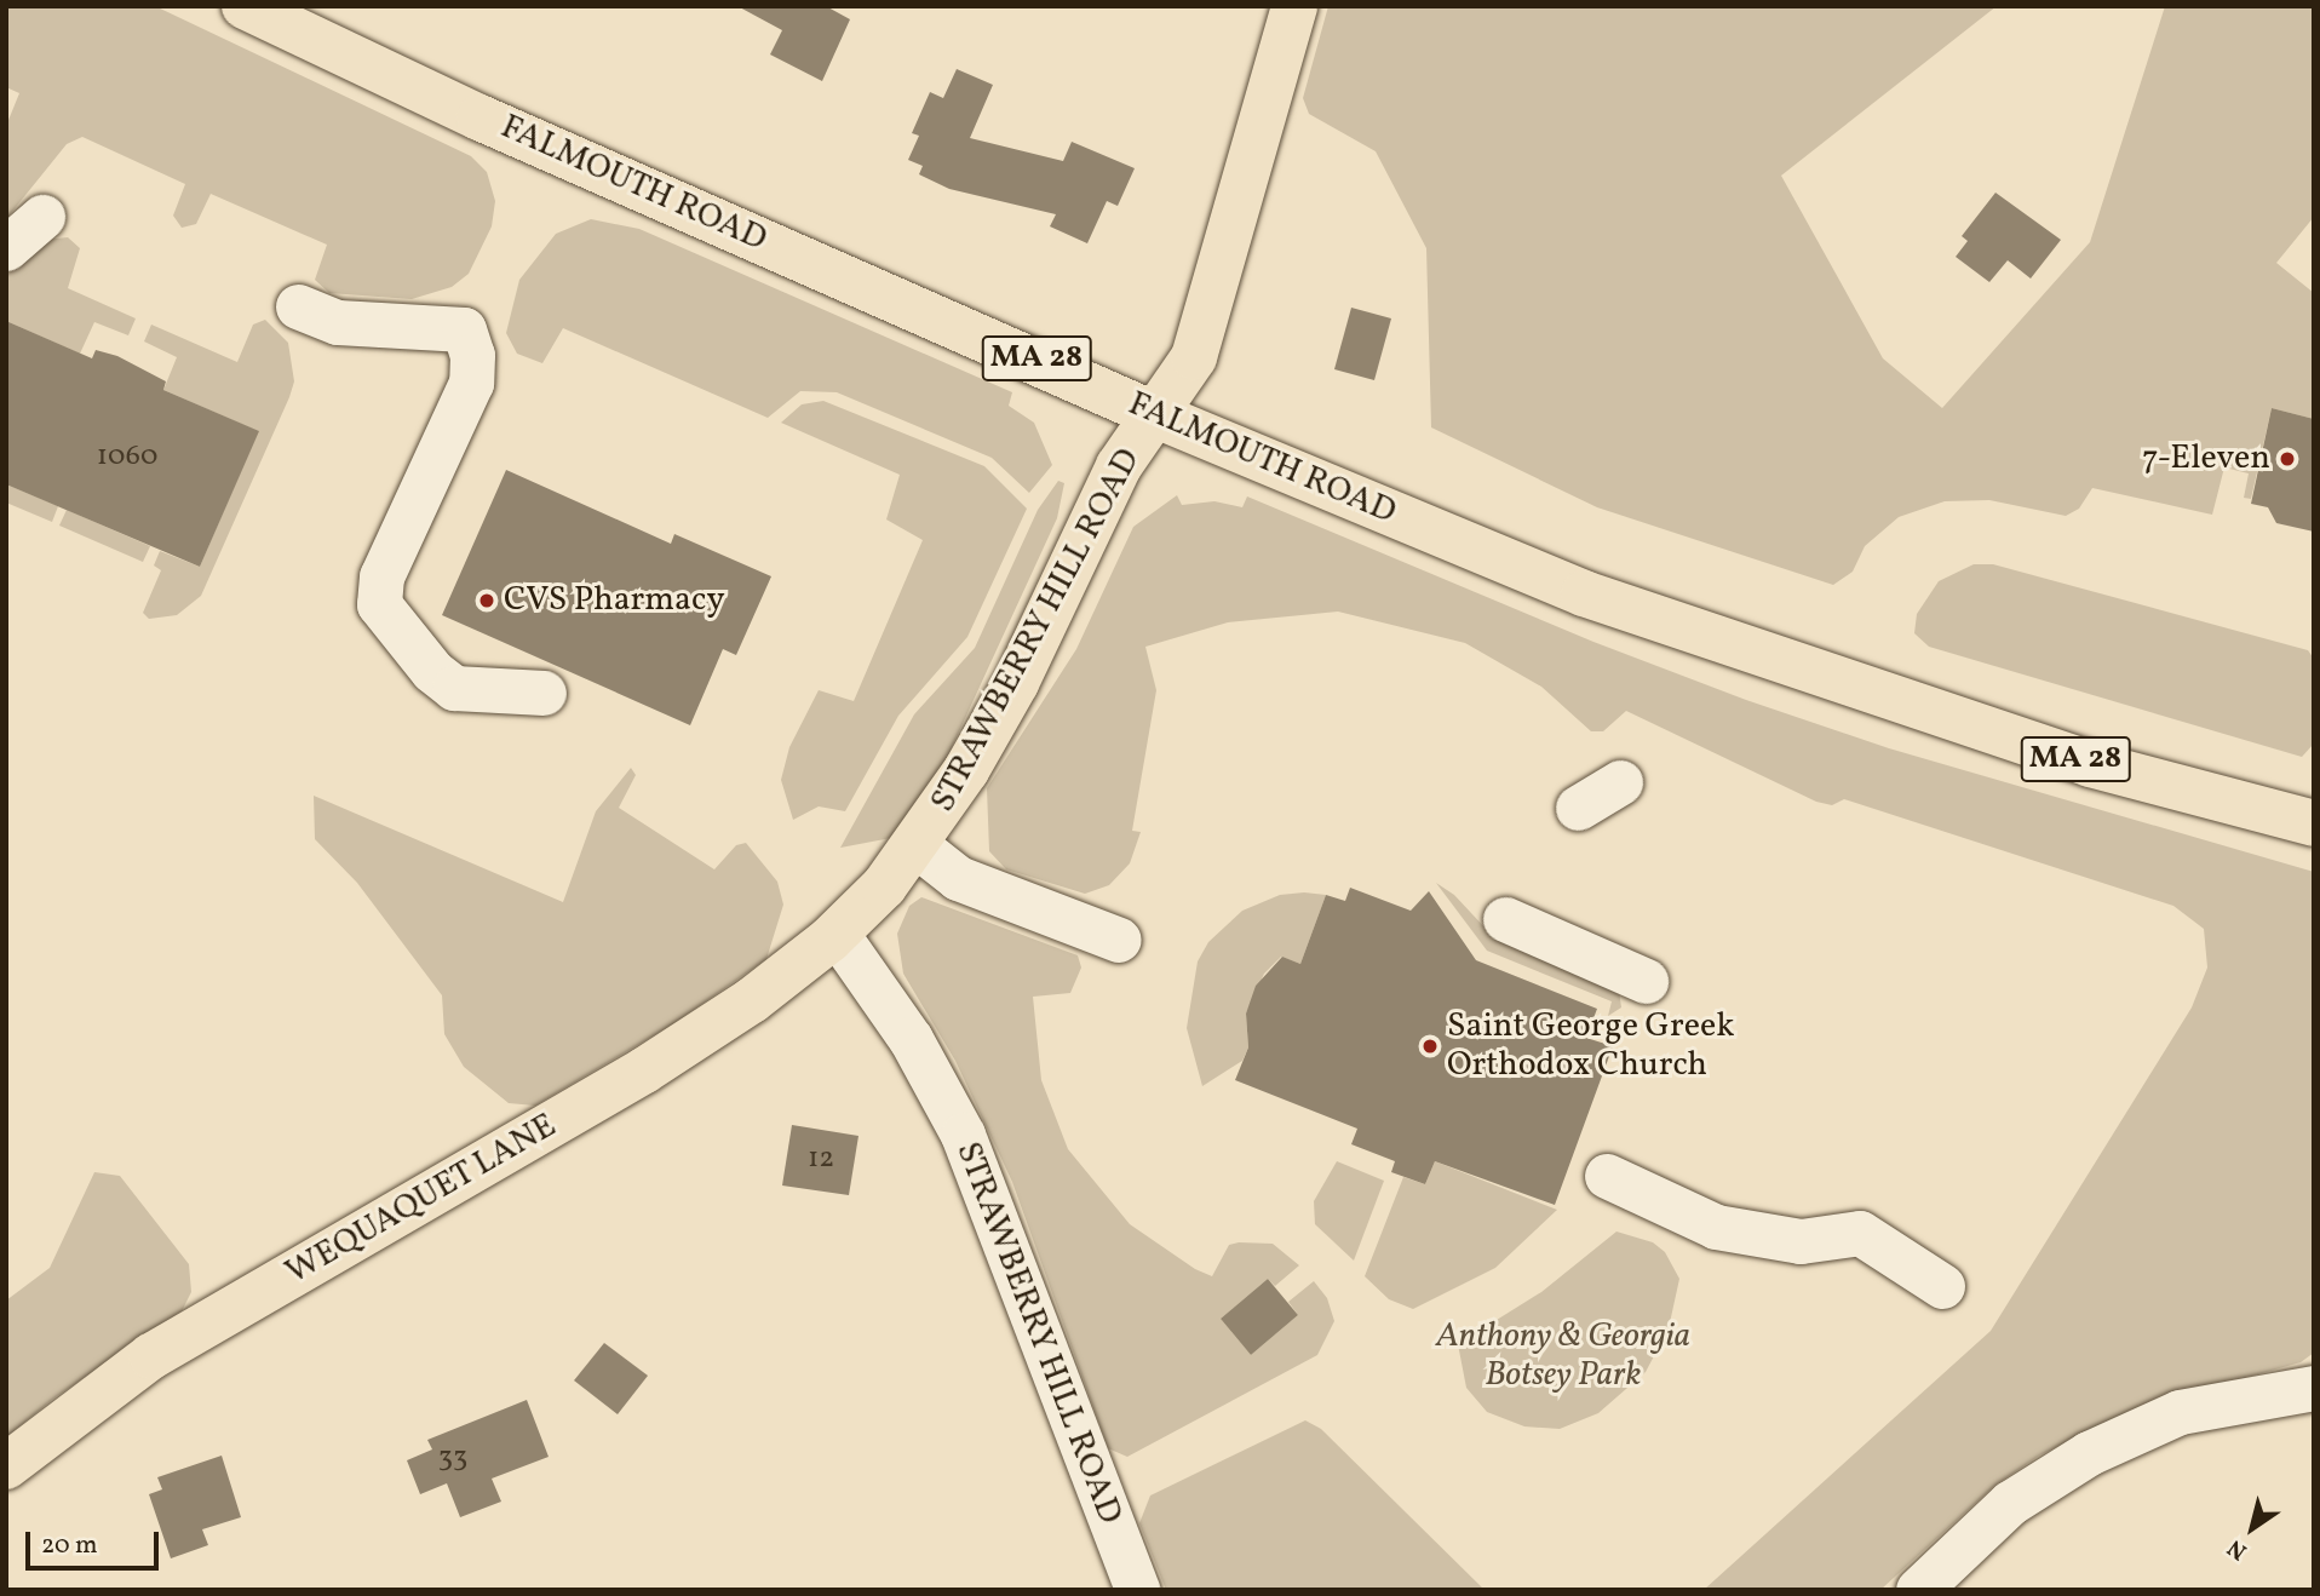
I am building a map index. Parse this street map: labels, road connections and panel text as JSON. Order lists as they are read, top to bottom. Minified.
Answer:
{"streets":{"main road":["FALMOUTH ROAD","MA 28","STRAWBERRY HILL ROAD","WEQUAQUET LANE"]},"crossings":[["FALMOUTH ROAD","STRAWBERRY HILL ROAD"],["STRAWBERRY HILL ROAD","WEQUAQUET LANE"]],"parks":["Anthony & Georgia Botsey Park"],"places":["7-Eleven","CVS Pharmacy","Saint George Greek Orthodox Church"],"house_numbers":["1060","12","33"],"scale_bar":"20 m","north":"bottom left"}
